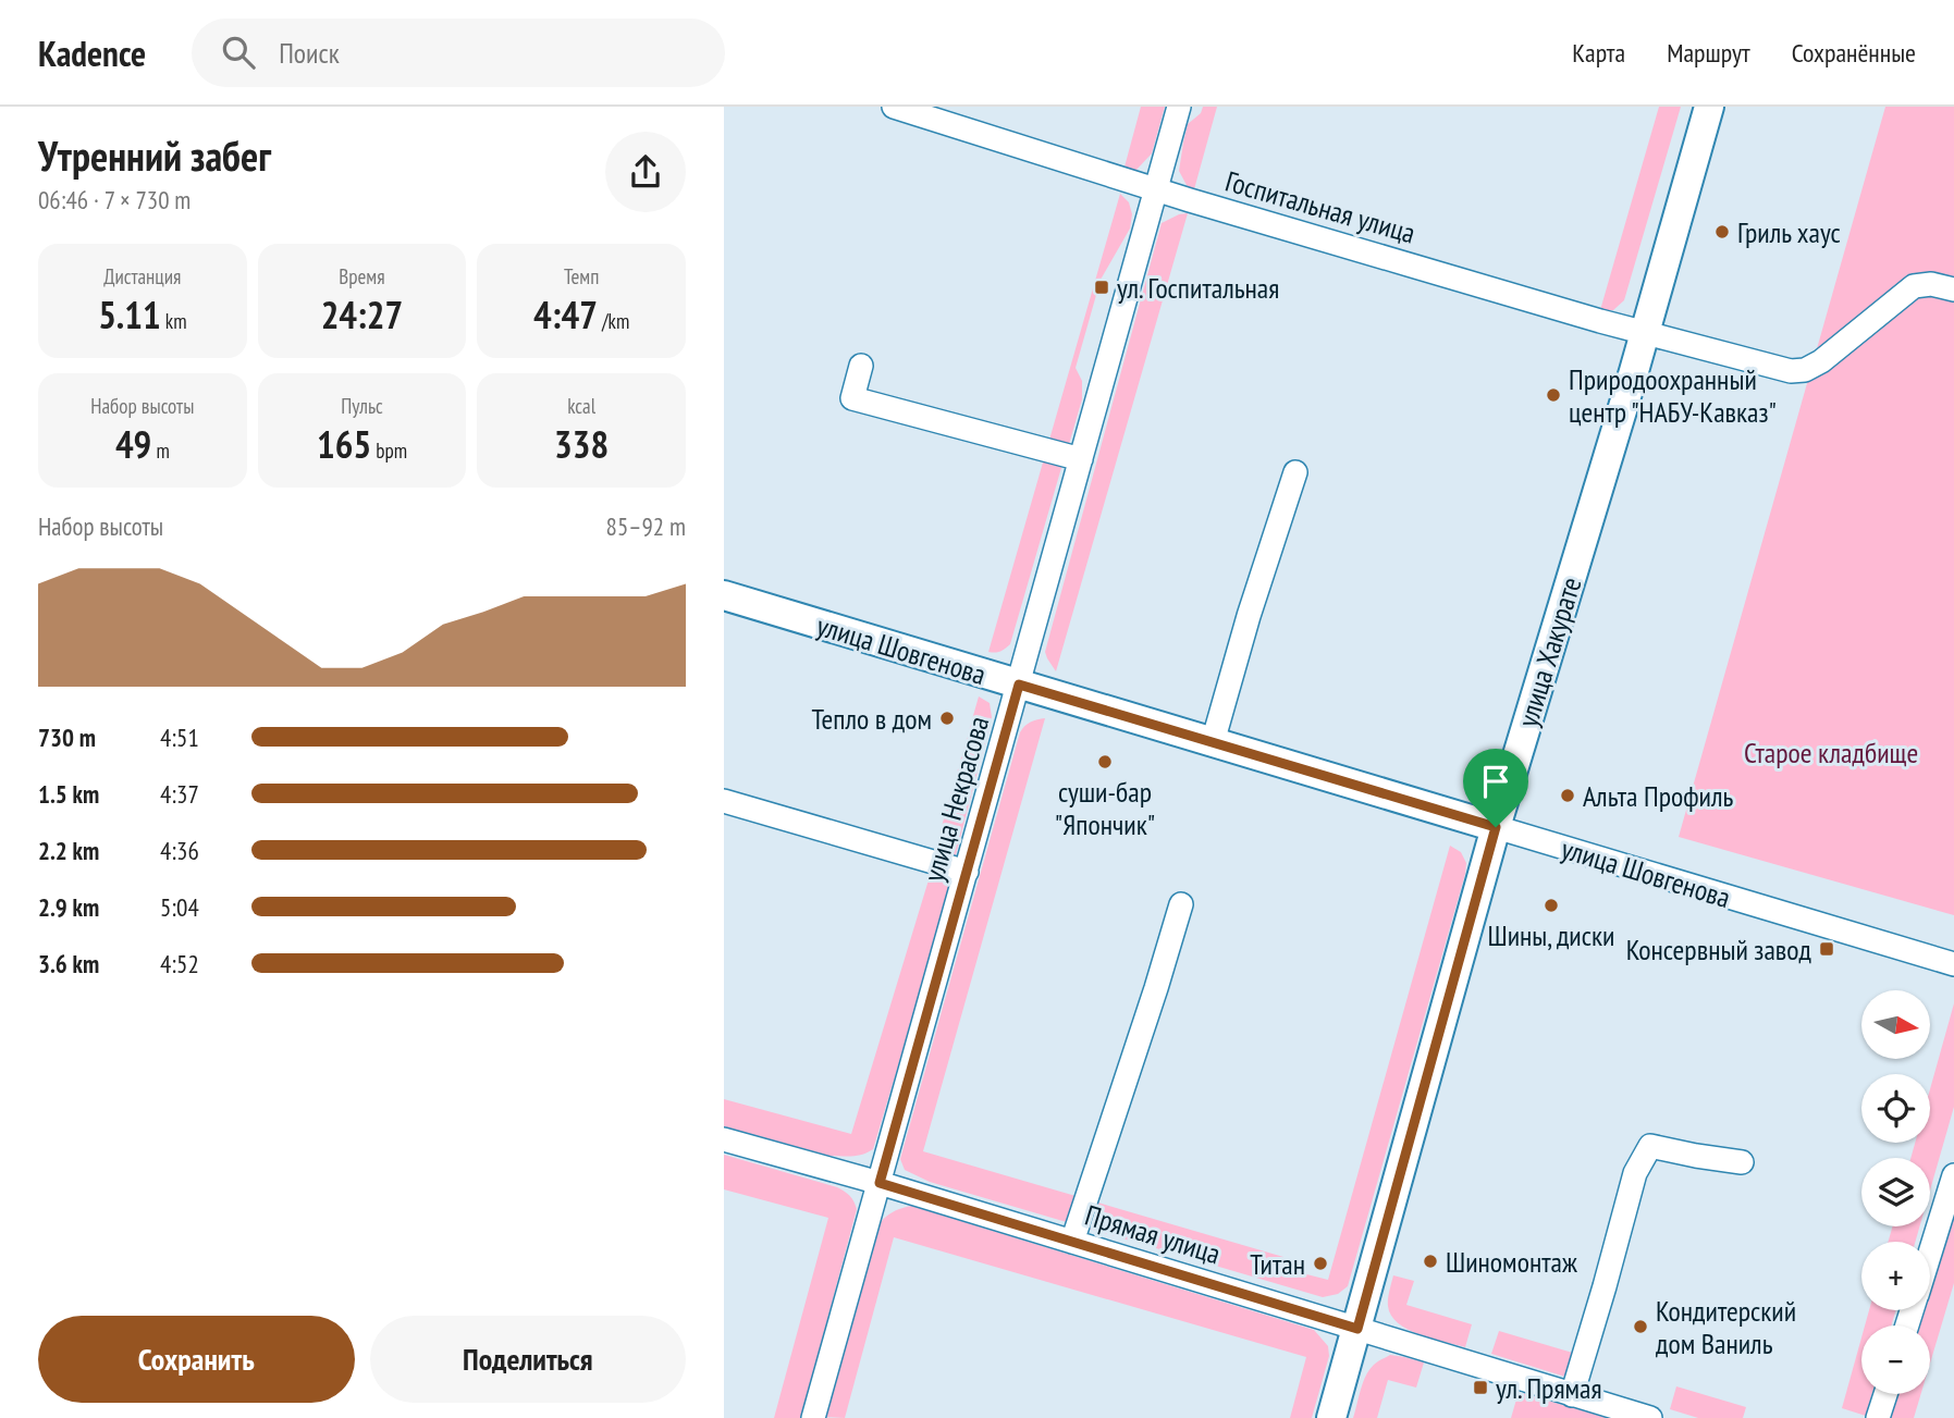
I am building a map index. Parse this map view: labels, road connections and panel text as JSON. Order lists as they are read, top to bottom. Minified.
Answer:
{"streets":{"main road":["улица Шовгенова","улица Хакурате"],"street":["Госпитальная улица","улица Некрасова","Прямая улица"]},"crossings":[["Госпитальная улица","улица Хакурате"],["Госпитальная улица","улица Некрасова"],["улица Шовгенова","улица Хакурате"],["улица Шовгенова","улица Некрасова"],["улица Хакурате","Прямая улица"],["улица Некрасова","Прямая улица"]],"parks":["Старое кладбище"],"places":{"other":["Гриль хаус","Природоохранный центр \"НАБУ-Кавказ\"","Тепло в дом","суши-бар \"Япончик\"","Альта Профиль","Шины, диски","Шиномонтаж","Титан","Кондитерский дом Ваниль"],"transit":["ул. Госпитальная","Консервный завод","ул. Прямая"]},"north":"right","page":{"header":"Kadence","search":"Поиск","nav":["Карта","Маршрут","Сохранённые"],"heading":["Утренний забег","06:46 · 7 × 730 m"],"stats":[["Дистанция","5.11 km"],["Время","24:27"],["Темп","4:47 /km"],["Набор высоты","49 m"],["Пульс","165 bpm"],["kcal","338"]],"chart":["Набор высоты","85–92 m"],"list":[{"name":"730 m","note":"4:51"},{"name":"1.5 km","note":"4:37"},{"name":"2.2 km","note":"4:36"},{"name":"2.9 km","note":"5:04"},{"name":"3.6 km","note":"4:52"}],"map_buttons":["+","−"],"buttons":["Сохранить","Поделиться"]}}
